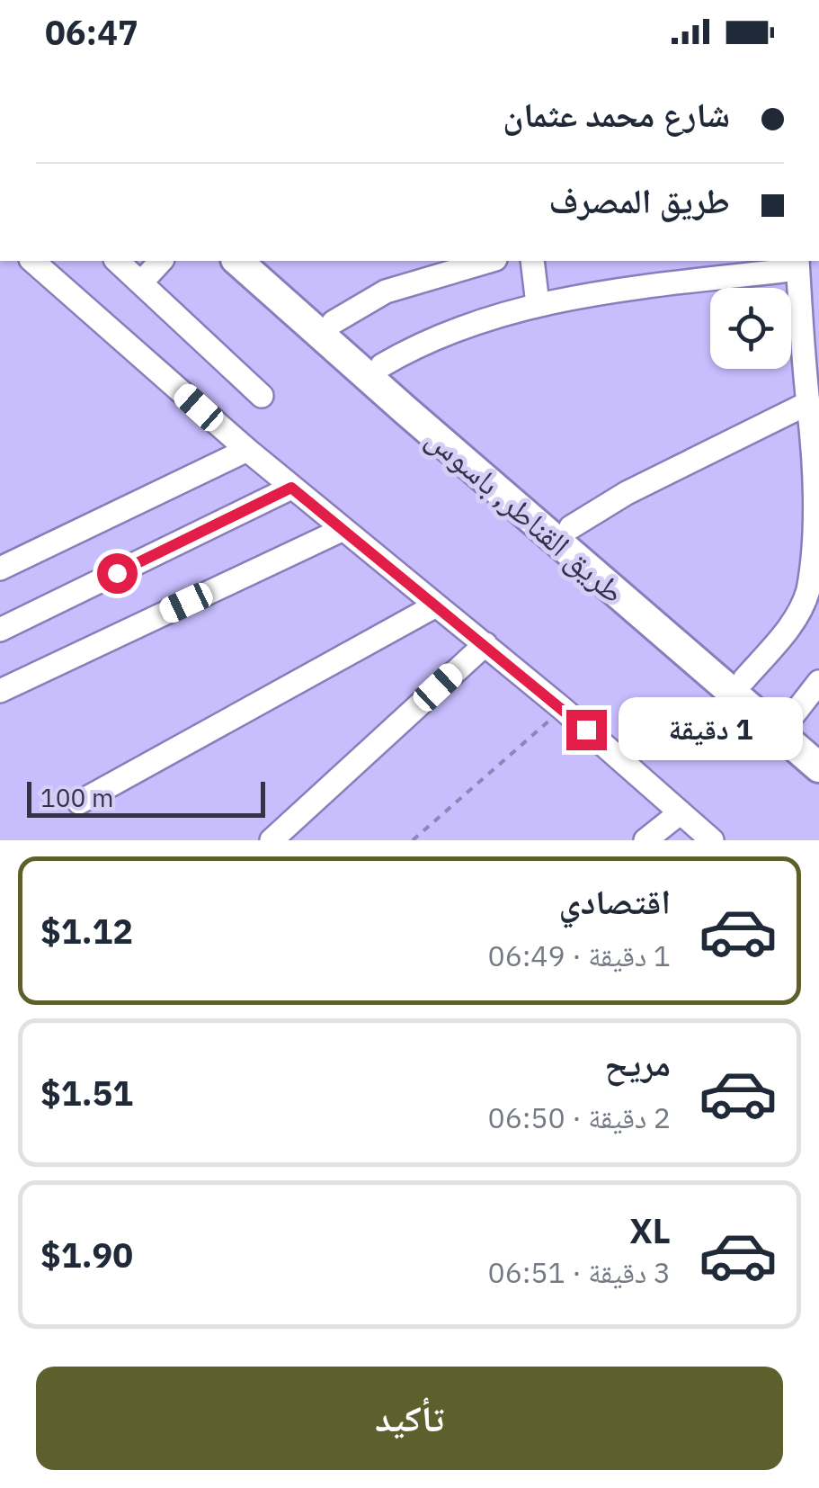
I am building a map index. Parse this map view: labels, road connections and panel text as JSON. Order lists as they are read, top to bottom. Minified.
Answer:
{"streets":{"main road":["طريق القناطر, باسوس"]},"scale_bar":"100 m","page":{"status":"06:47","banner":["شارع محمد عثمان","طريق المصرف"],"bubble":"1 دقيقة","scale":"100 m","list":[{"name":"اقتصادي","note":"1 دقيقة · 06:49","value":"$1.12"},{"name":"مريح","note":"2 دقيقة · 06:50","value":"$1.51"},{"name":"XL","note":"3 دقيقة · 06:51","value":"$1.90"}],"buttons":"تأكيد"}}
